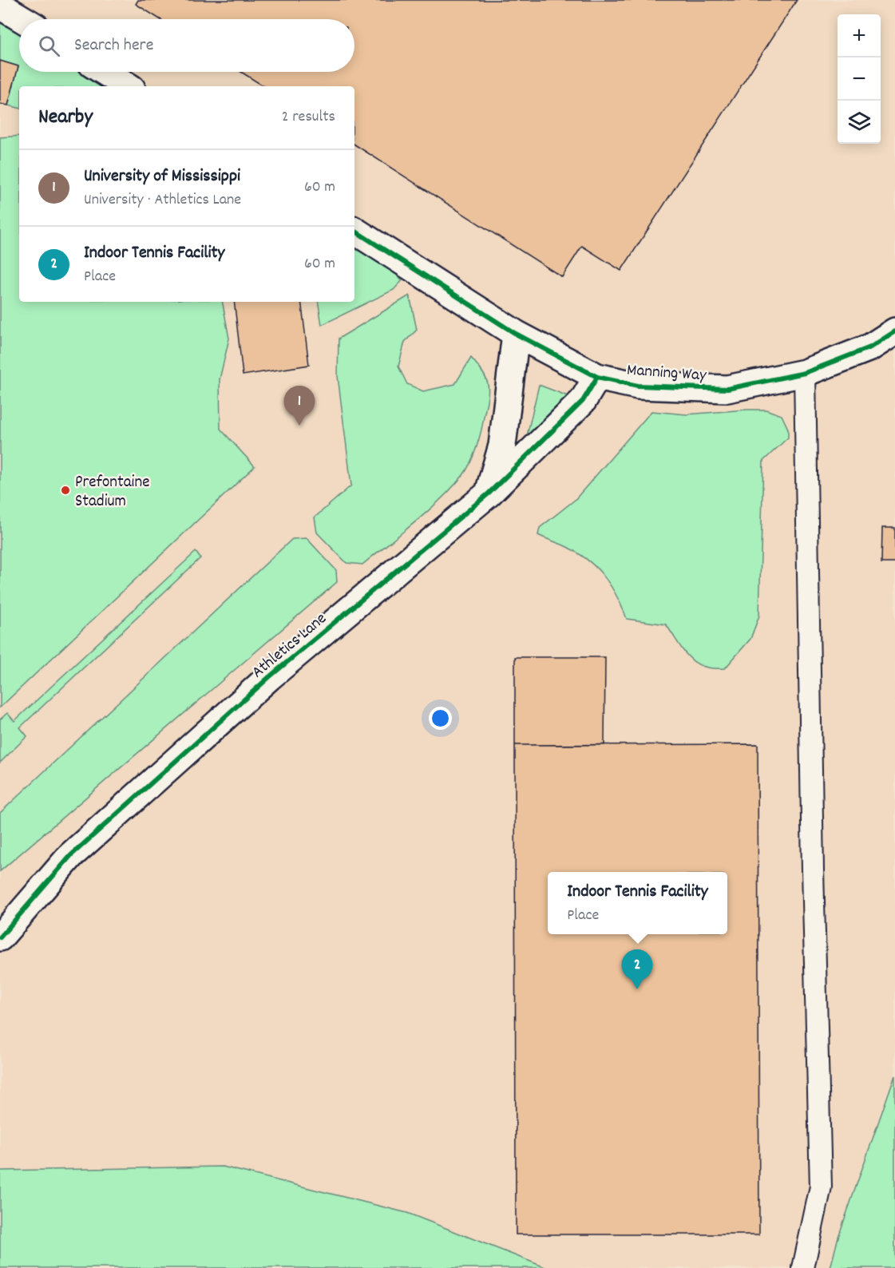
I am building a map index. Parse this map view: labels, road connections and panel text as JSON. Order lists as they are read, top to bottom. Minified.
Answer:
{"streets":{"street":["Manning Way","Athletics Lane"]},"crossings":[["Manning Way","Athletics Lane"]],"places":["Prefontaine Stadium"],"page":{"map_buttons":["+","−"],"search":"Search here","heading":["Nearby","2 results"],"list":[{"mark":"1","name":"University of Mississippi","note":"University · Athletics Lane","value":"60 m"},{"mark":"2","name":"Indoor Tennis Facility","note":"Place","value":"60 m"}],"pins":["1","2"],"popup":["Indoor Tennis Facility","Place"]}}
